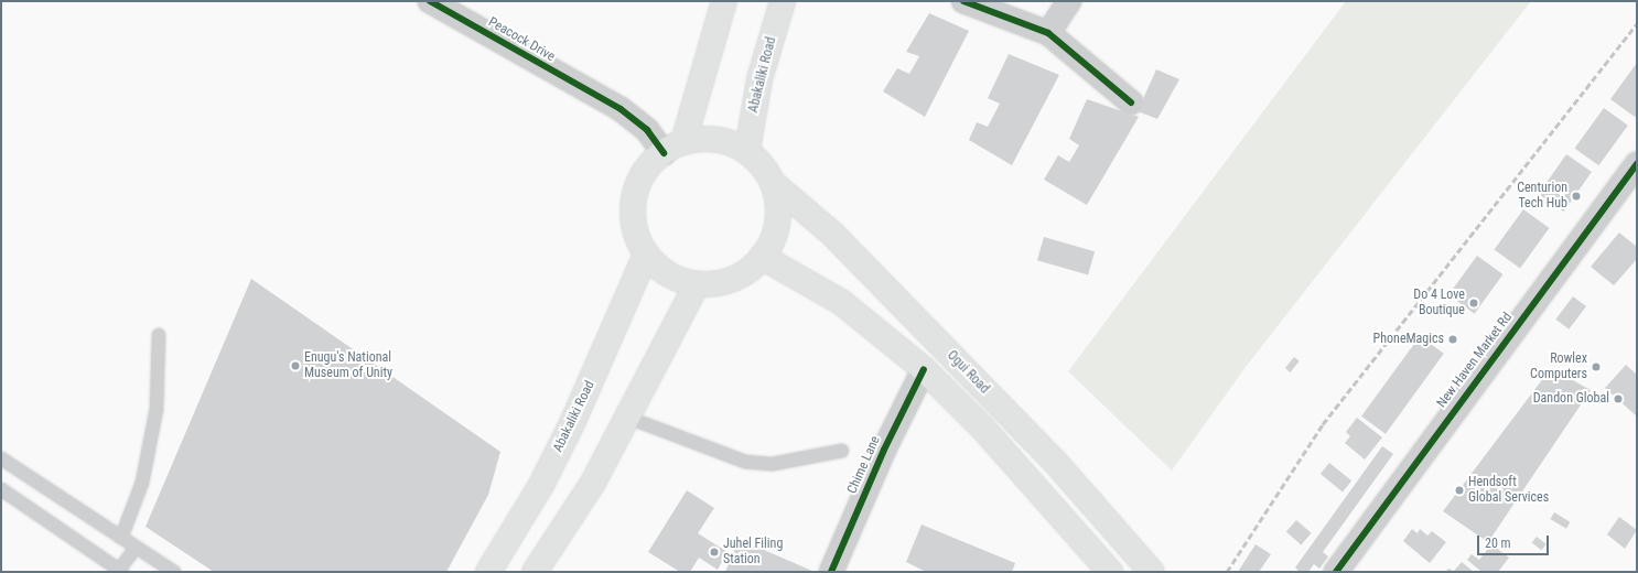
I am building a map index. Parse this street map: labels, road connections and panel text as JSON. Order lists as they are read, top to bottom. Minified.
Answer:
{"streets":{"main road":["Abakaliki Road","Ogui Road"],"street":["Peacock Drive","New Haven Market Rd","Chime Lane"]},"crossings":[["Peacock Drive","Abakaliki Road"],["Peacock Drive","Ogui Road"],["Abakaliki Road","Ogui Road"]],"places":["Centurion Tech Hub","Do 4 Love Boutique","PhoneMagics","Enugu's National Museum of Unity","Rowlex Computers","Dandon Global","Hendsoft Global Services","Juhel Filing Station"],"scale_bar":"20 m"}
